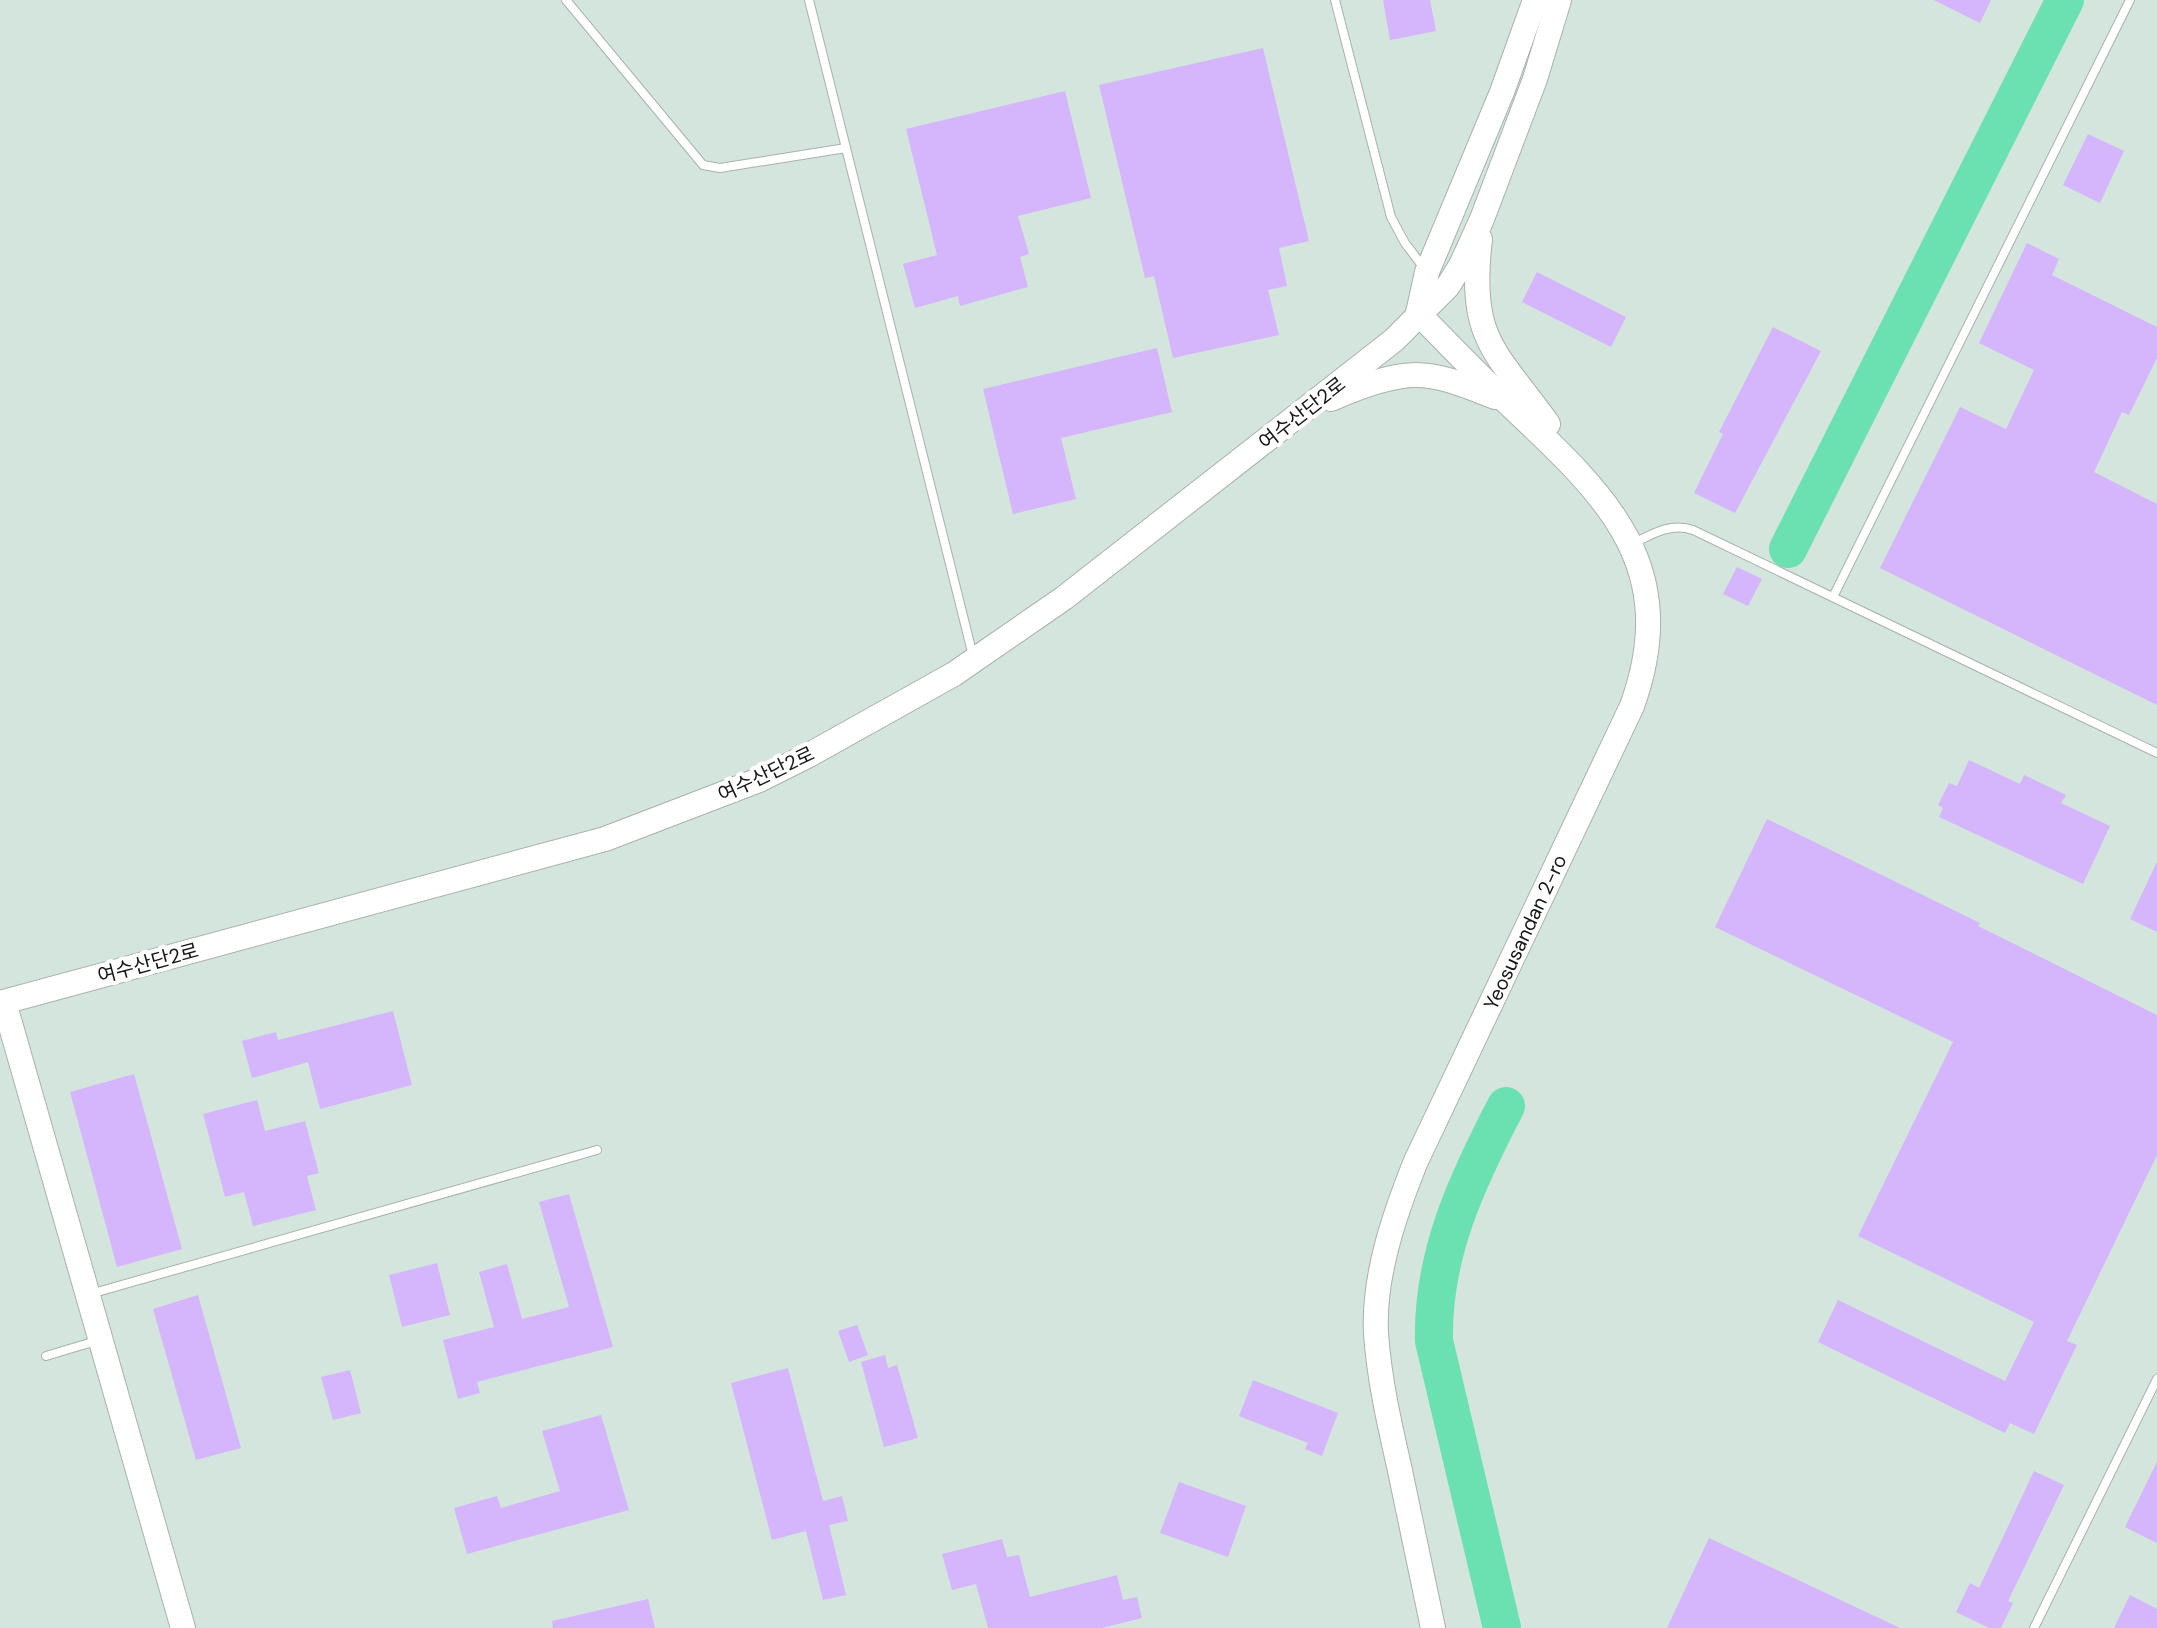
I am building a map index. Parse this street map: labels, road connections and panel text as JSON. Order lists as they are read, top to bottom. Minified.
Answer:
{"streets":{"street":["여수산단2로","Yeosusandan 2-ro"]},"crossings":[["여수산단2로","Yeosusandan 2-ro"]]}
